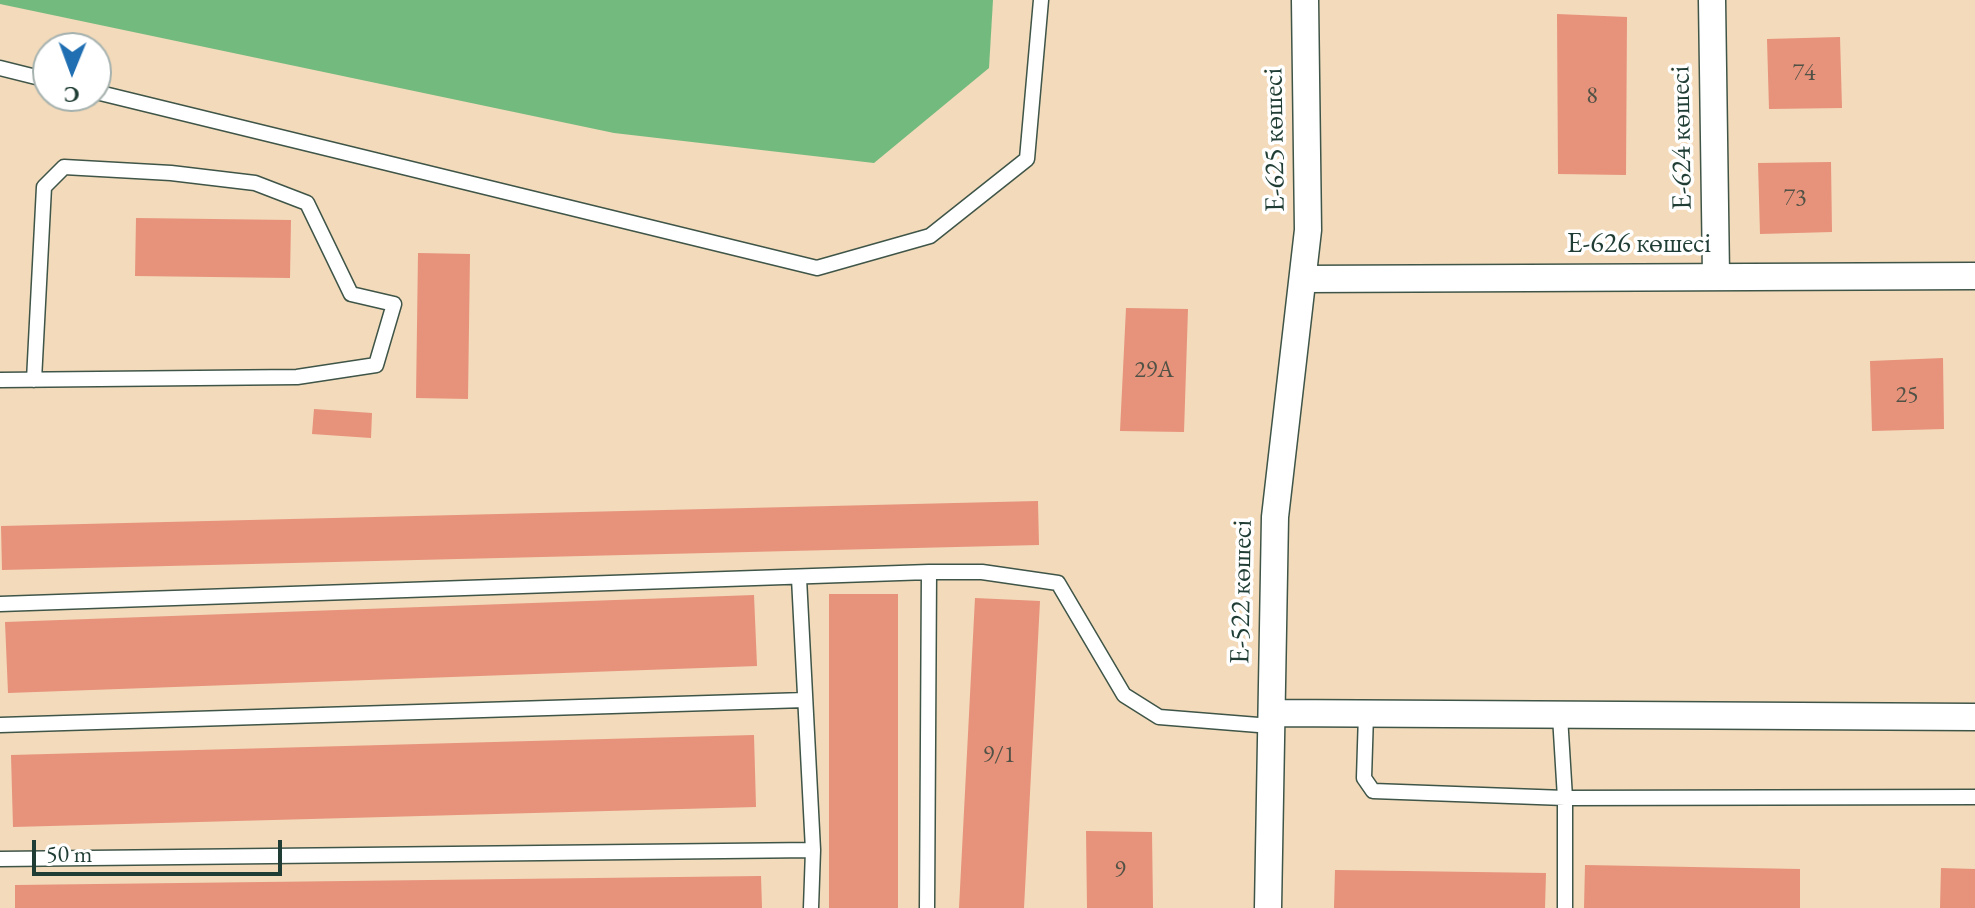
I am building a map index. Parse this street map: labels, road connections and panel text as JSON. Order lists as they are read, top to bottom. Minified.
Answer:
{"streets":{"street":["Е-624 көшесі","Е-625 көшесі","Е-626 көшесі","Е-522 көшесі"]},"crossings":[["Е-624 көшесі","Е-626 көшесі"],["Е-625 көшесі","Е-626 көшесі"],["Е-625 көшесі","Е-522 көшесі"],["Е-626 көшесі","Е-522 көшесі"]],"house_numbers":["74","8","73","29А","25","9/1","9"],"scale_bar":"50 m","north":"bottom"}
